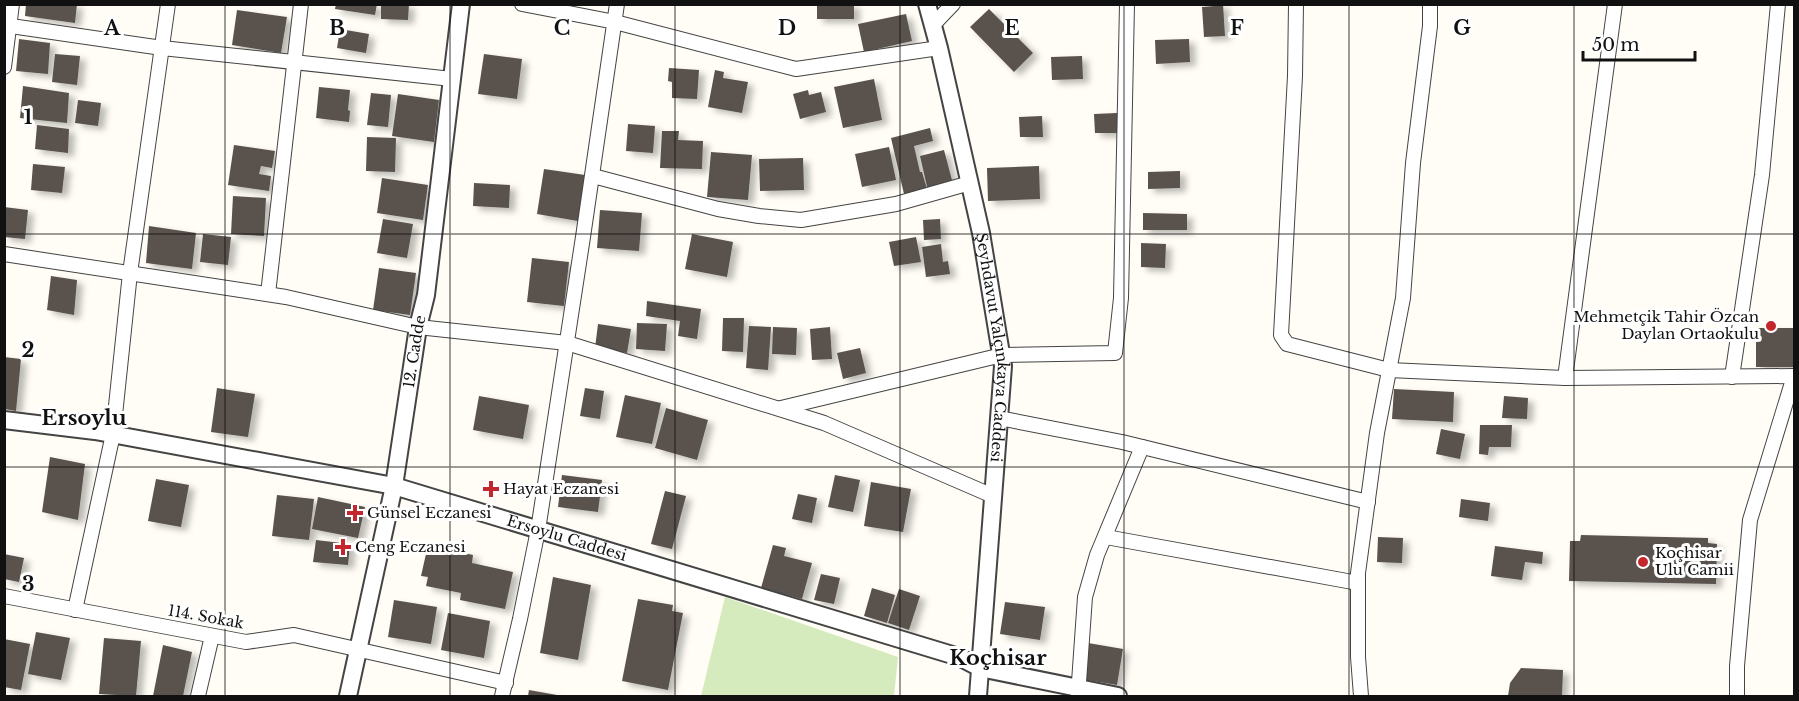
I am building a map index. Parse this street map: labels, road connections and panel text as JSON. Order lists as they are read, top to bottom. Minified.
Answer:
{"streets":{"street":["Şeyhdavut Yalçınkaya Caddesi","12. Cadde","Ersoylu Caddesi","114. Sokak"]},"crossings":[["Şeyhdavut Yalçınkaya Caddesi","Ersoylu Caddesi"],["12. Cadde","Ersoylu Caddesi"],["12. Cadde","114. Sokak"]],"districts":["Ersoylu","Koçhisar"],"places":{"other":["Mehmetçik Tahir Özcan Daylan Ortaokulu","Koçhisar Ulu Camii"],"health":["Hayat Eczanesi","Günsel Eczanesi","Ceng Eczanesi"]},"scale_bar":"50 m","grid":{"columns":["A","B","C","D","E","F","G"],"rows":["1","2","3"]}}
